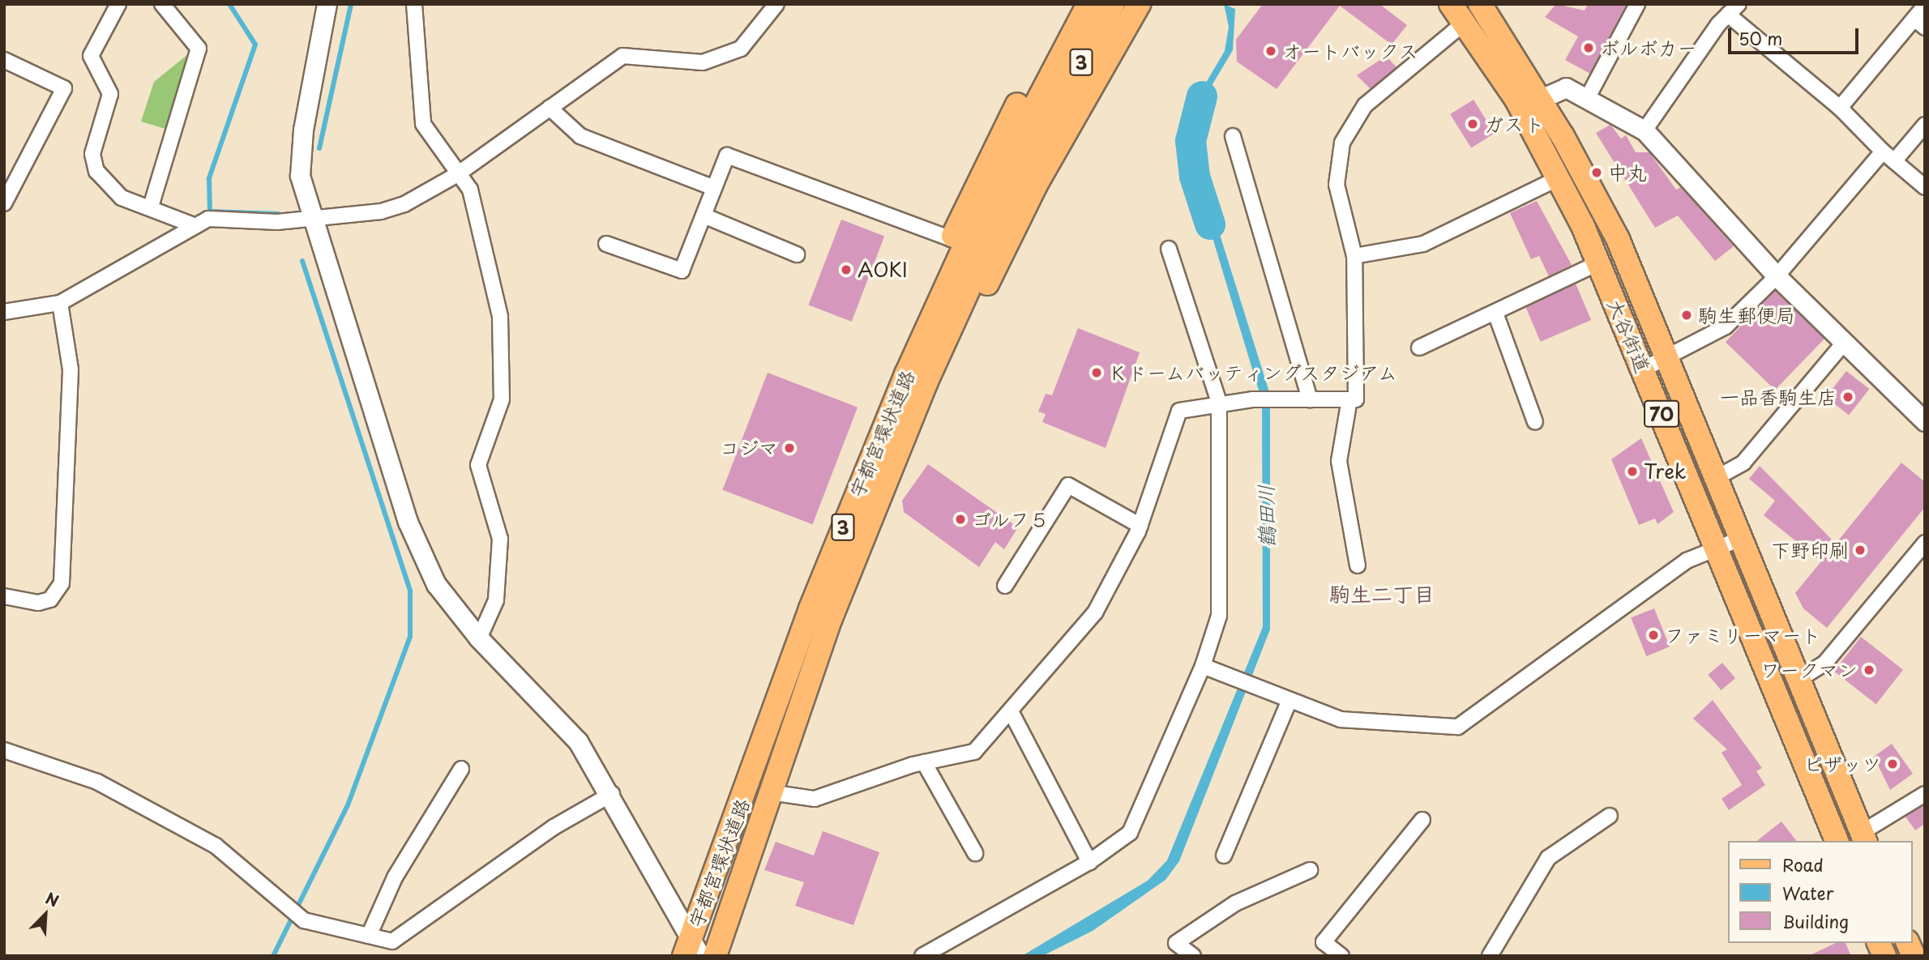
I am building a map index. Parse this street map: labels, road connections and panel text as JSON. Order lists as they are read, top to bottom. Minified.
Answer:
{"streets":{"main road":["3","大谷街道","70","宇都宮環状道路"]},"crossings":[["3","宇都宮環状道路"]],"districts":["駒生二丁目"],"water":["鶴田川"],"places":["ボルボカー","オートバックス","ガスト","中丸","AOKI","駒生郵便局","Ｋドームバッティングスタジアム","一品香駒生店","コジマ","Trek","ゴルフ５","下野印刷","ファミリーマート","ワークマン","ピザッツ"],"legend":["Road","Water","Building"],"scale_bar":"50 m","north":"top right"}
